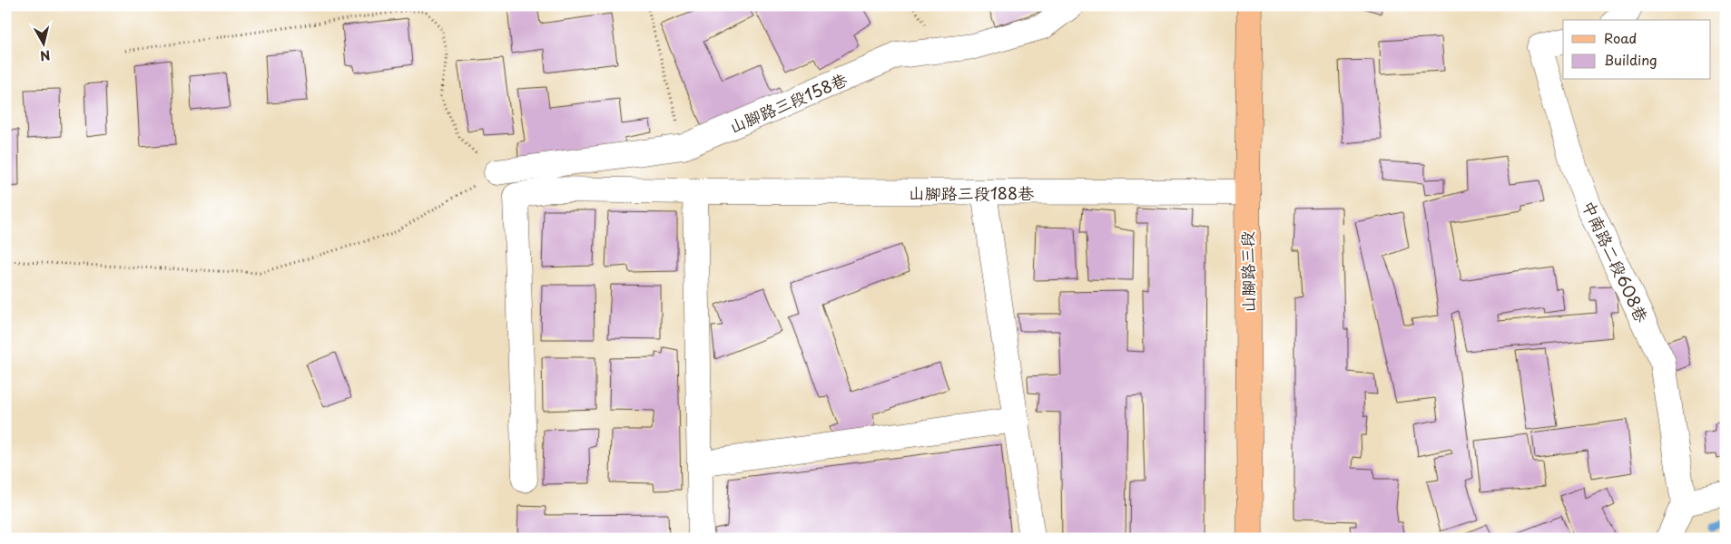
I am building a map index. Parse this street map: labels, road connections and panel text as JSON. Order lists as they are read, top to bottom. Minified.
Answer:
{"streets":{"main road":["山腳路三段"],"lane":["山腳路三段158巷","山腳路三段188巷","中南路二段608巷"]},"crossings":[["山腳路三段188巷","山腳路三段"]],"legend":["Road","Building"],"north":"bottom"}
